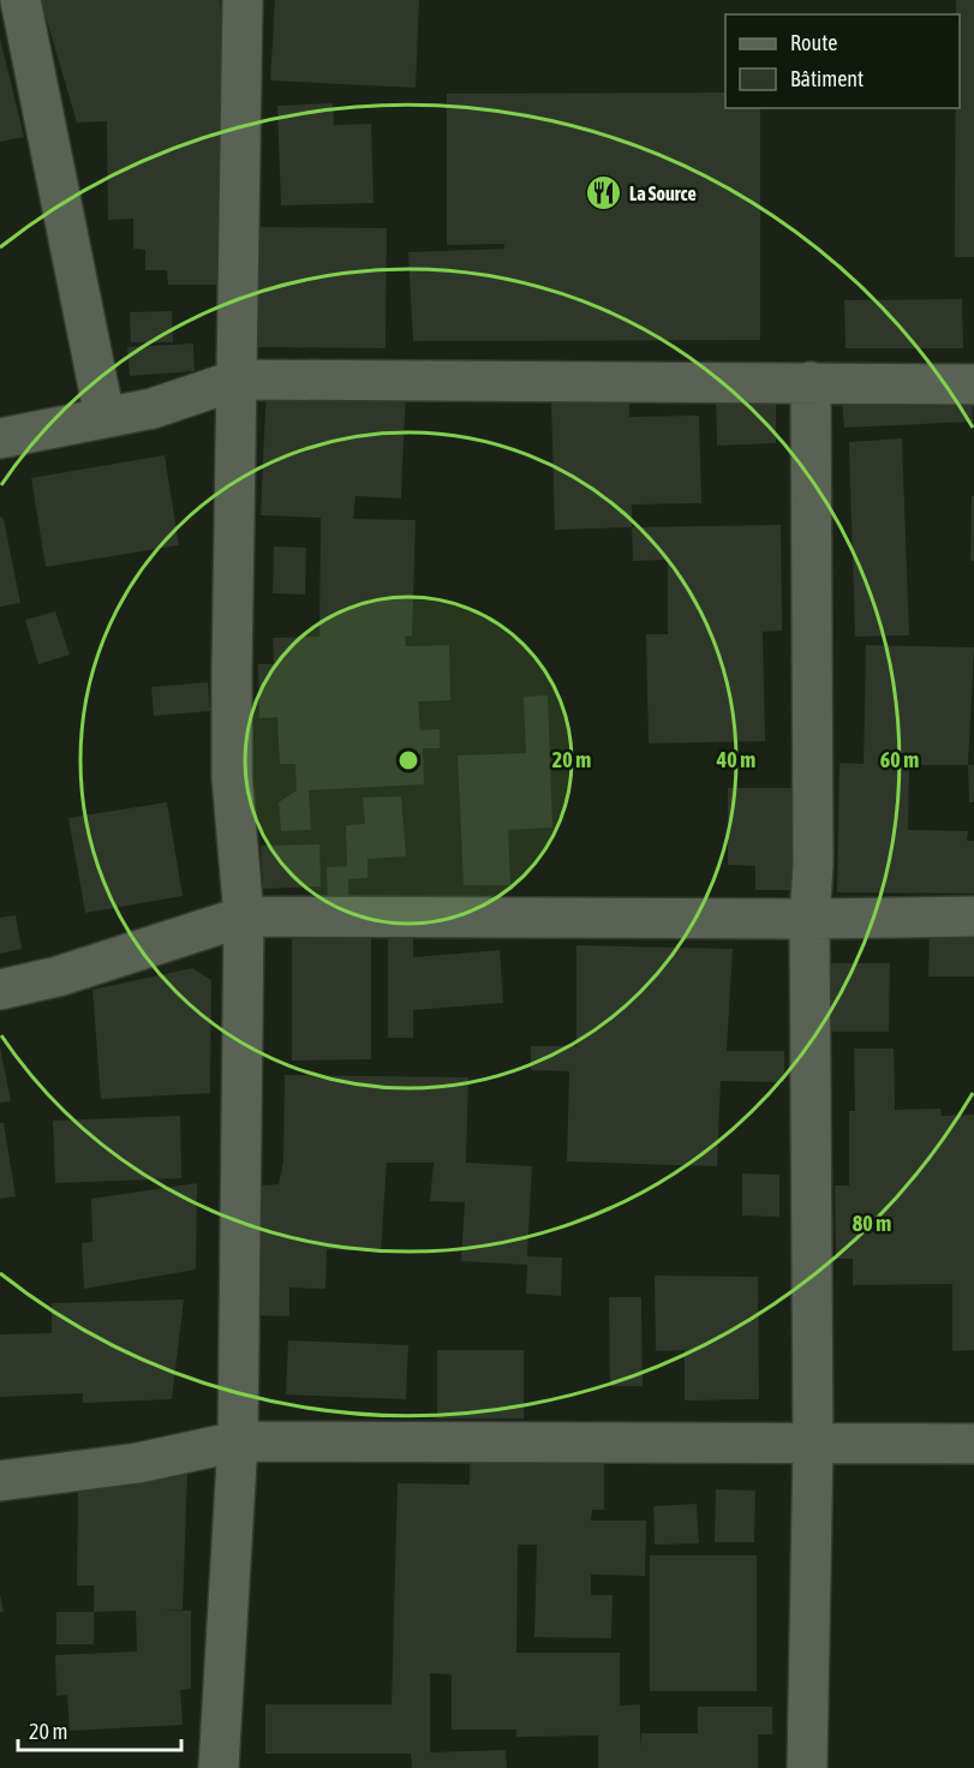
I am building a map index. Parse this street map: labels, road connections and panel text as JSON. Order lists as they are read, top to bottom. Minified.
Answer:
{"places":{"restaurant":["La Source"]},"legend":["Route","Bâtiment"],"scale_bar":"20 m","rings":["20 m","40 m","60 m","80 m"]}
